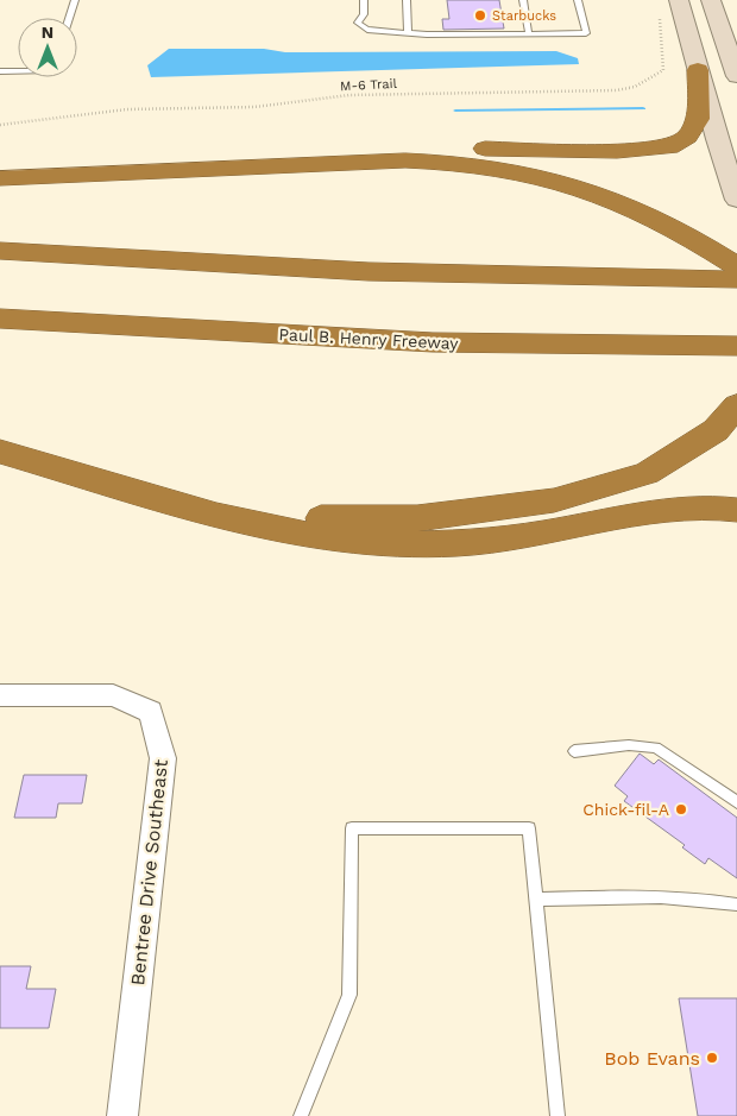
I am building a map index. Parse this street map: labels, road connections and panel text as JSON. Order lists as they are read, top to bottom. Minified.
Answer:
{"streets":{"highway":["Paul B. Henry Freeway"],"street":["Bentree Drive Southeast"],"path":["M-6 Trail"]},"places":["Starbucks","Chick-fil-A","Bob Evans"],"north":"top"}
